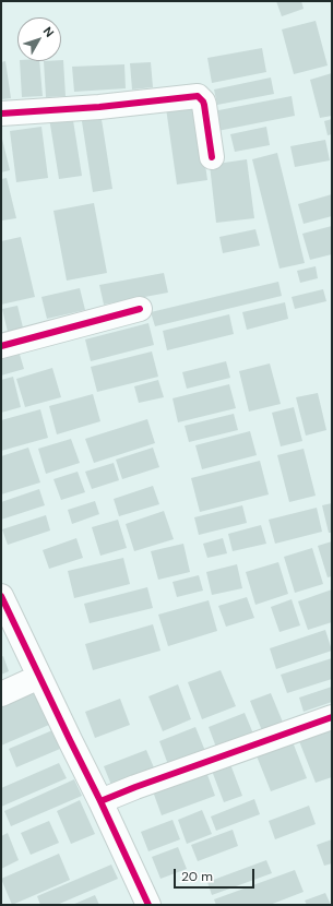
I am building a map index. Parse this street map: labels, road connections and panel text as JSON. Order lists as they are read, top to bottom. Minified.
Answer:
{"scale_bar":"20 m","north":"top right"}
